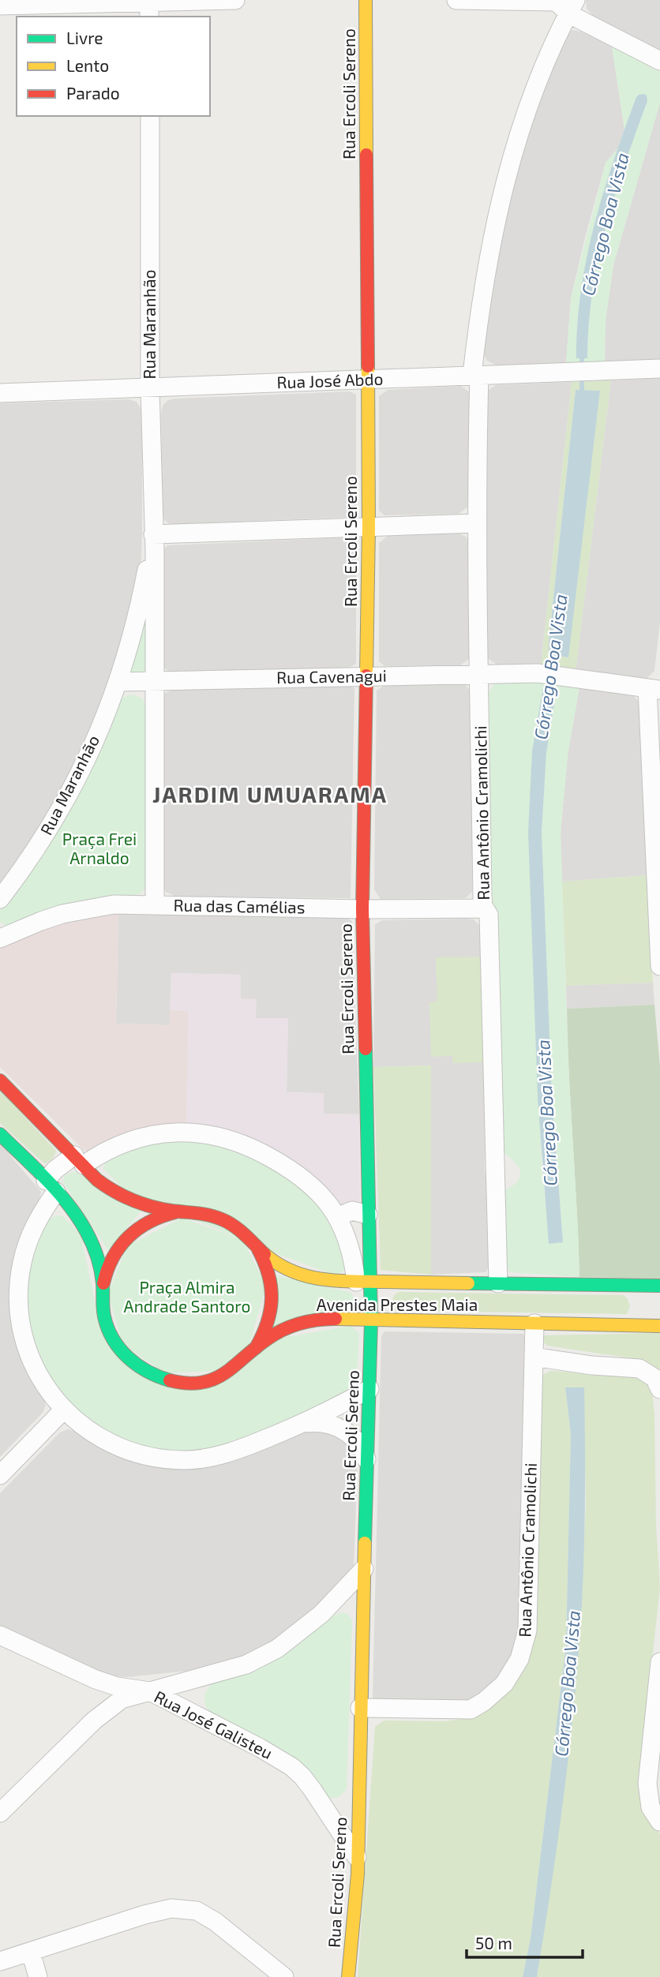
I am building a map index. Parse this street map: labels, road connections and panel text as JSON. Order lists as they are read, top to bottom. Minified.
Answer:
{"streets":{"street":["Rua Ercoli Sereno","Rua Maranhão","Rua José Abdo","Rua Cavenagui","Rua Antônio Cramolichi","Rua das Camélias","Avenida Prestes Maia","Rua José Galisteu"]},"crossings":[["Rua Ercoli Sereno","Rua José Abdo"],["Rua Ercoli Sereno","Rua Cavenagui"],["Rua Ercoli Sereno","Rua Antônio Cramolichi"],["Rua Ercoli Sereno","Rua das Camélias"],["Rua Ercoli Sereno","Avenida Prestes Maia"],["Rua Ercoli Sereno","Rua José Galisteu"],["Rua Maranhão","Rua José Abdo"],["Rua Maranhão","Rua Cavenagui"],["Rua Maranhão","Rua das Camélias"],["Rua José Abdo","Rua Antônio Cramolichi"],["Rua Cavenagui","Rua Antônio Cramolichi"],["Rua Antônio Cramolichi","Rua das Camélias"],["Rua Antônio Cramolichi","Avenida Prestes Maia"]],"districts":["JARDIM UMUARAMA"],"water":["Córrego Boa Vista"],"parks":["Praça Frei Arnaldo","Praça Almira Andrade Santoro"],"legend":["Livre","Lento","Parado"],"scale_bar":"50 m"}
